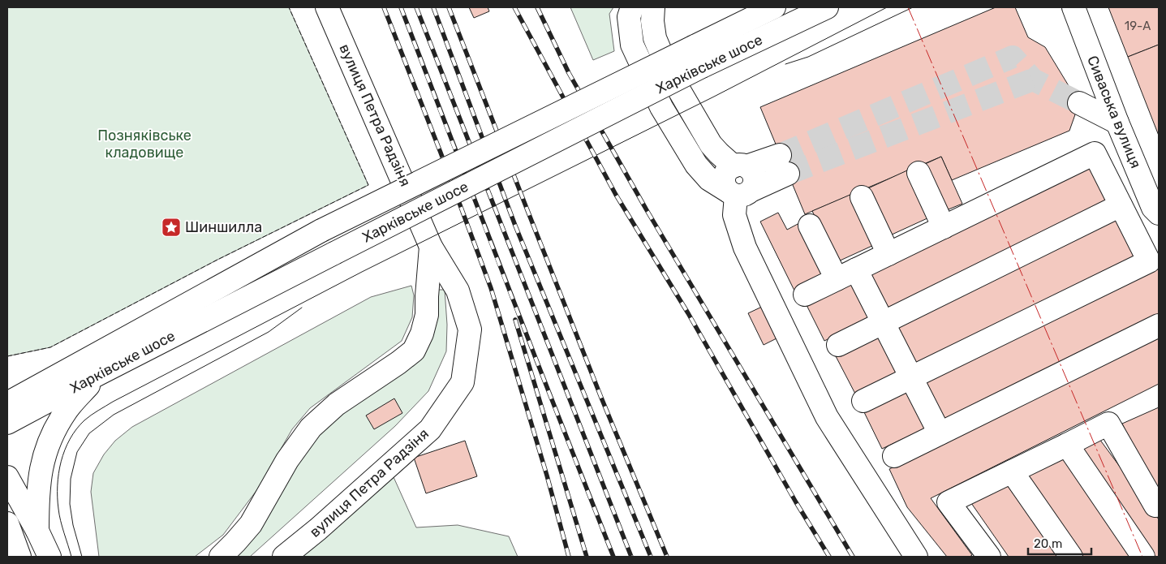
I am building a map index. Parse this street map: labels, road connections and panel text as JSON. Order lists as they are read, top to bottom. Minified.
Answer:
{"streets":{"main road":["Харківське шосе","Сиваська вулиця","вулиця Петра Радзіня"]},"parks":["Позняківське кладовище"],"places":{"place":["Шиншилла"]},"house_numbers":["19-А"],"scale_bar":"20 m"}
